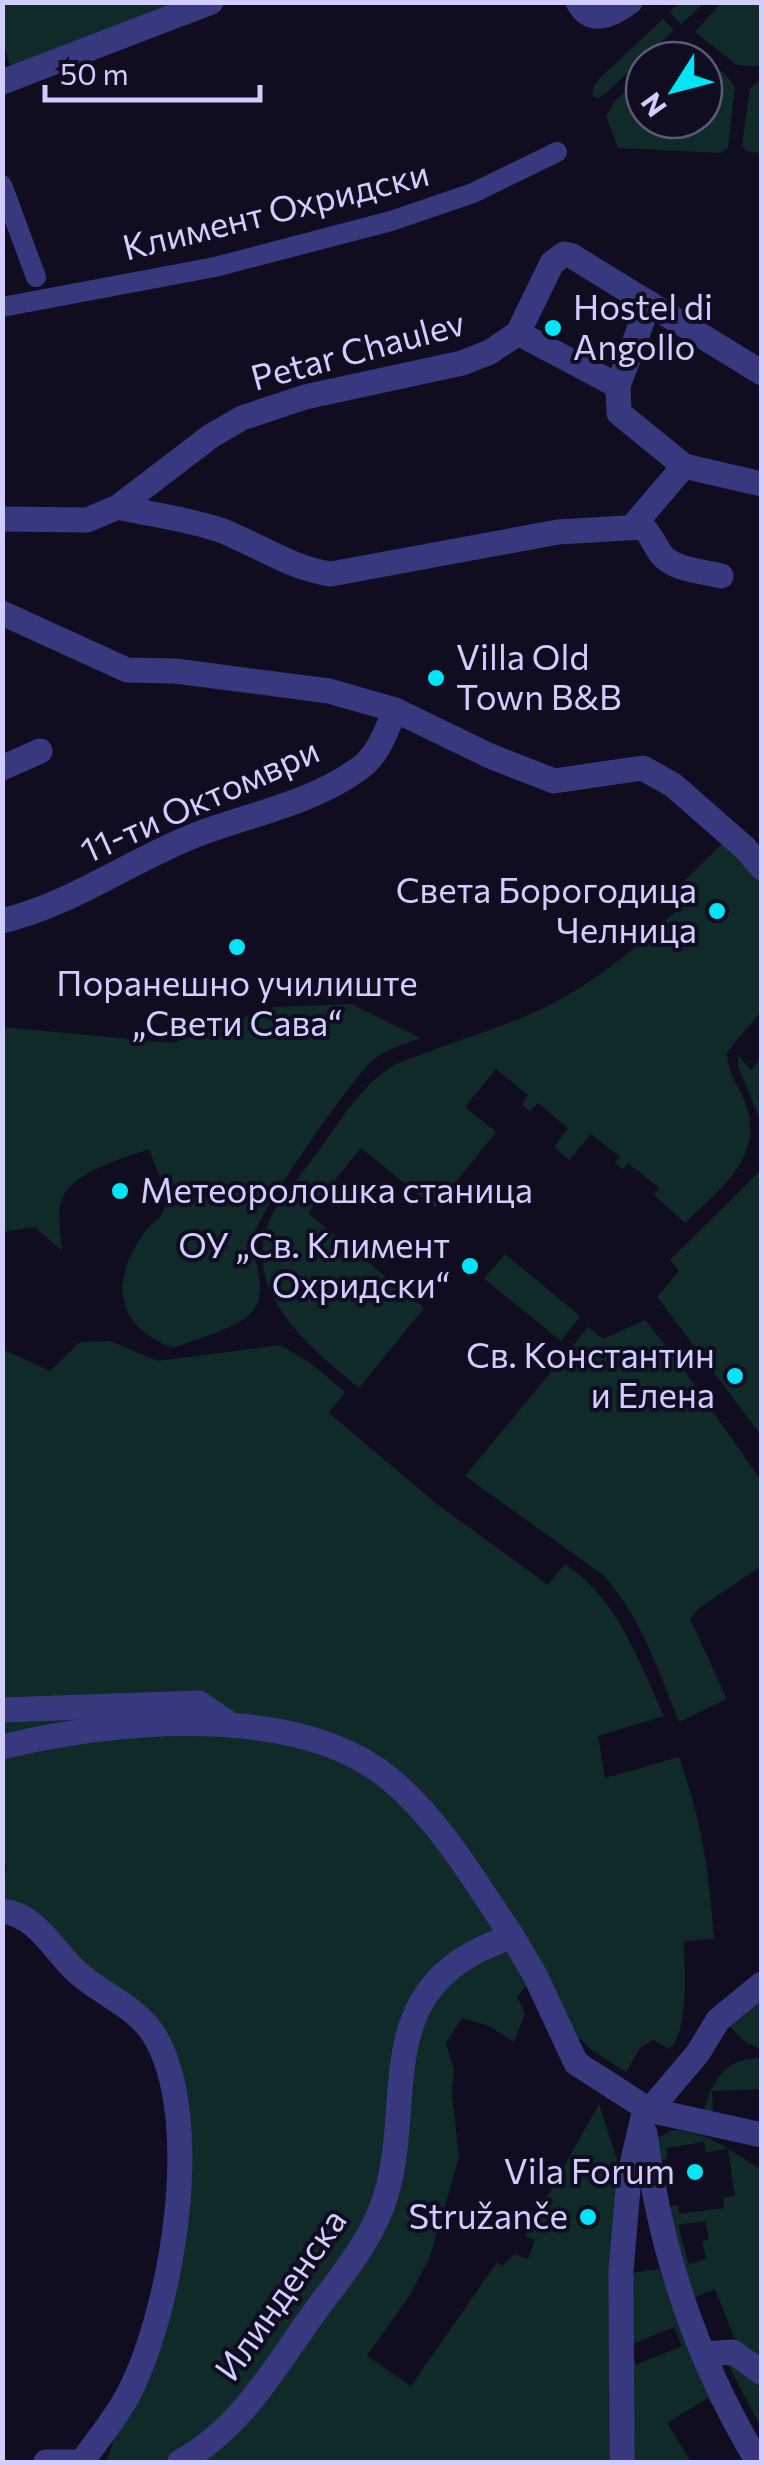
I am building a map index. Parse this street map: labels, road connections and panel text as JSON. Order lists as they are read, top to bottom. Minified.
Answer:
{"streets":{"street":["Климент Охридски","Petar Chaulev","11-ти Октомври","Илинденска"]},"places":["Hostel di Angollo","Villa Old Town B&B","Света Борогодица Челница","Поранешно училиште „Свети Сава“","Метеоролошка станица","ОУ „Св. Климент Охридски“","Св. Константин и Елена","Vila Forum","Stružanče"],"scale_bar":"50 m","north":"bottom left"}
